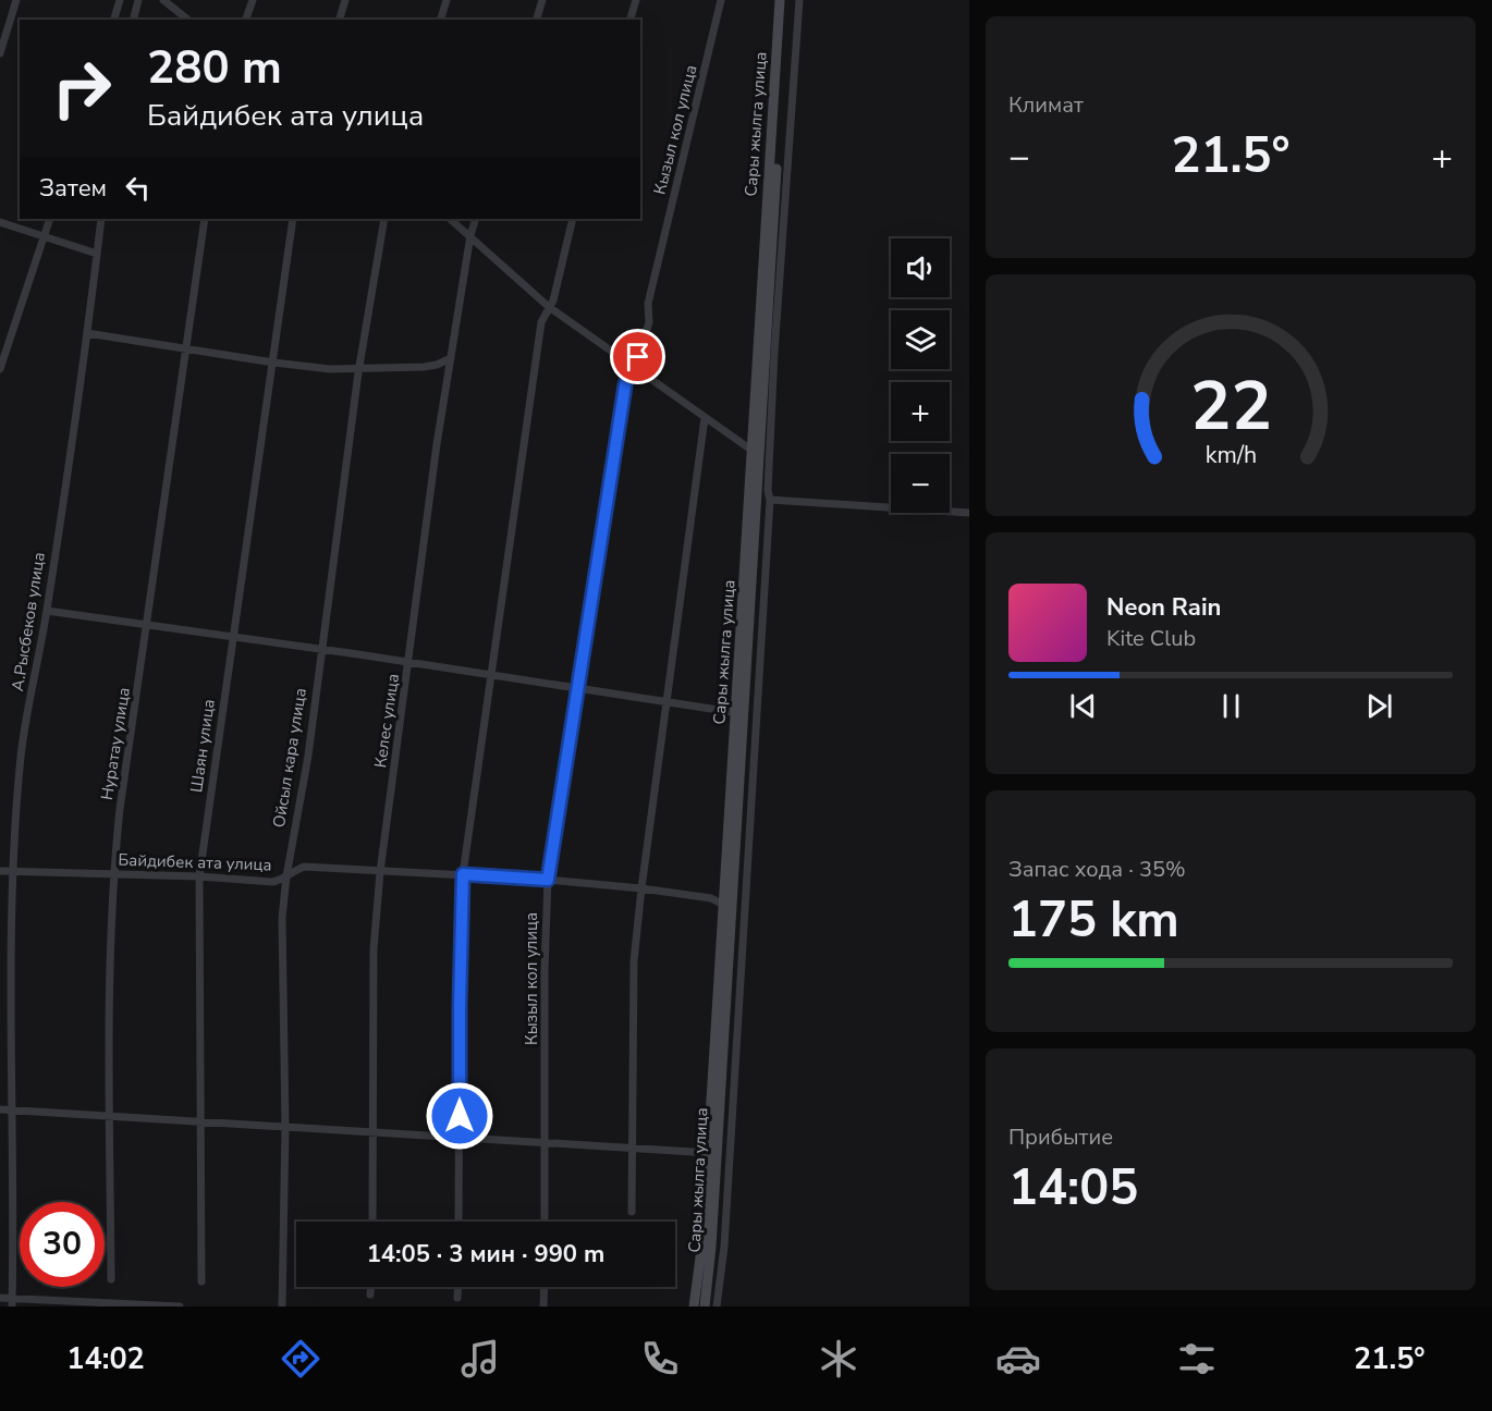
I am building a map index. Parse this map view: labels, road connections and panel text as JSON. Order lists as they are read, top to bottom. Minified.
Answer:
{"streets":{"main road":["Сары жылга улица"],"street":["Кызыл кол улица","А.Рысбеков улица","Келес улица","Нуратау улица","Шаян улица","Ойсыл кара улица","Байдибек ата улица"]},"crossings":[["Сары жылга улица","Байдибек ата улица"],["Кызыл кол улица","Байдибек ата улица"],["А.Рысбеков улица","Байдибек ата улица"],["Келес улица","Байдибек ата улица"],["Нуратау улица","Байдибек ата улица"],["Шаян улица","Байдибек ата улица"],["Ойсыл кара улица","Байдибек ата улица"]],"page":{"tile":["Климат",["Запас хода · 35%","175 km"],["Прибытие","14:05"]],"turn":["280 m","Байдибек ата улица"],"heat":["−","21.5°","+"],"then":"Затем","map_buttons":["+","−"],"song":["Neon Rain","Kite Club"],"limit":"30","trip":"14:05 · 3 мин · 990 m","tabs":["14:02","21.5°"],"gauge":["22","km/h"]}}
